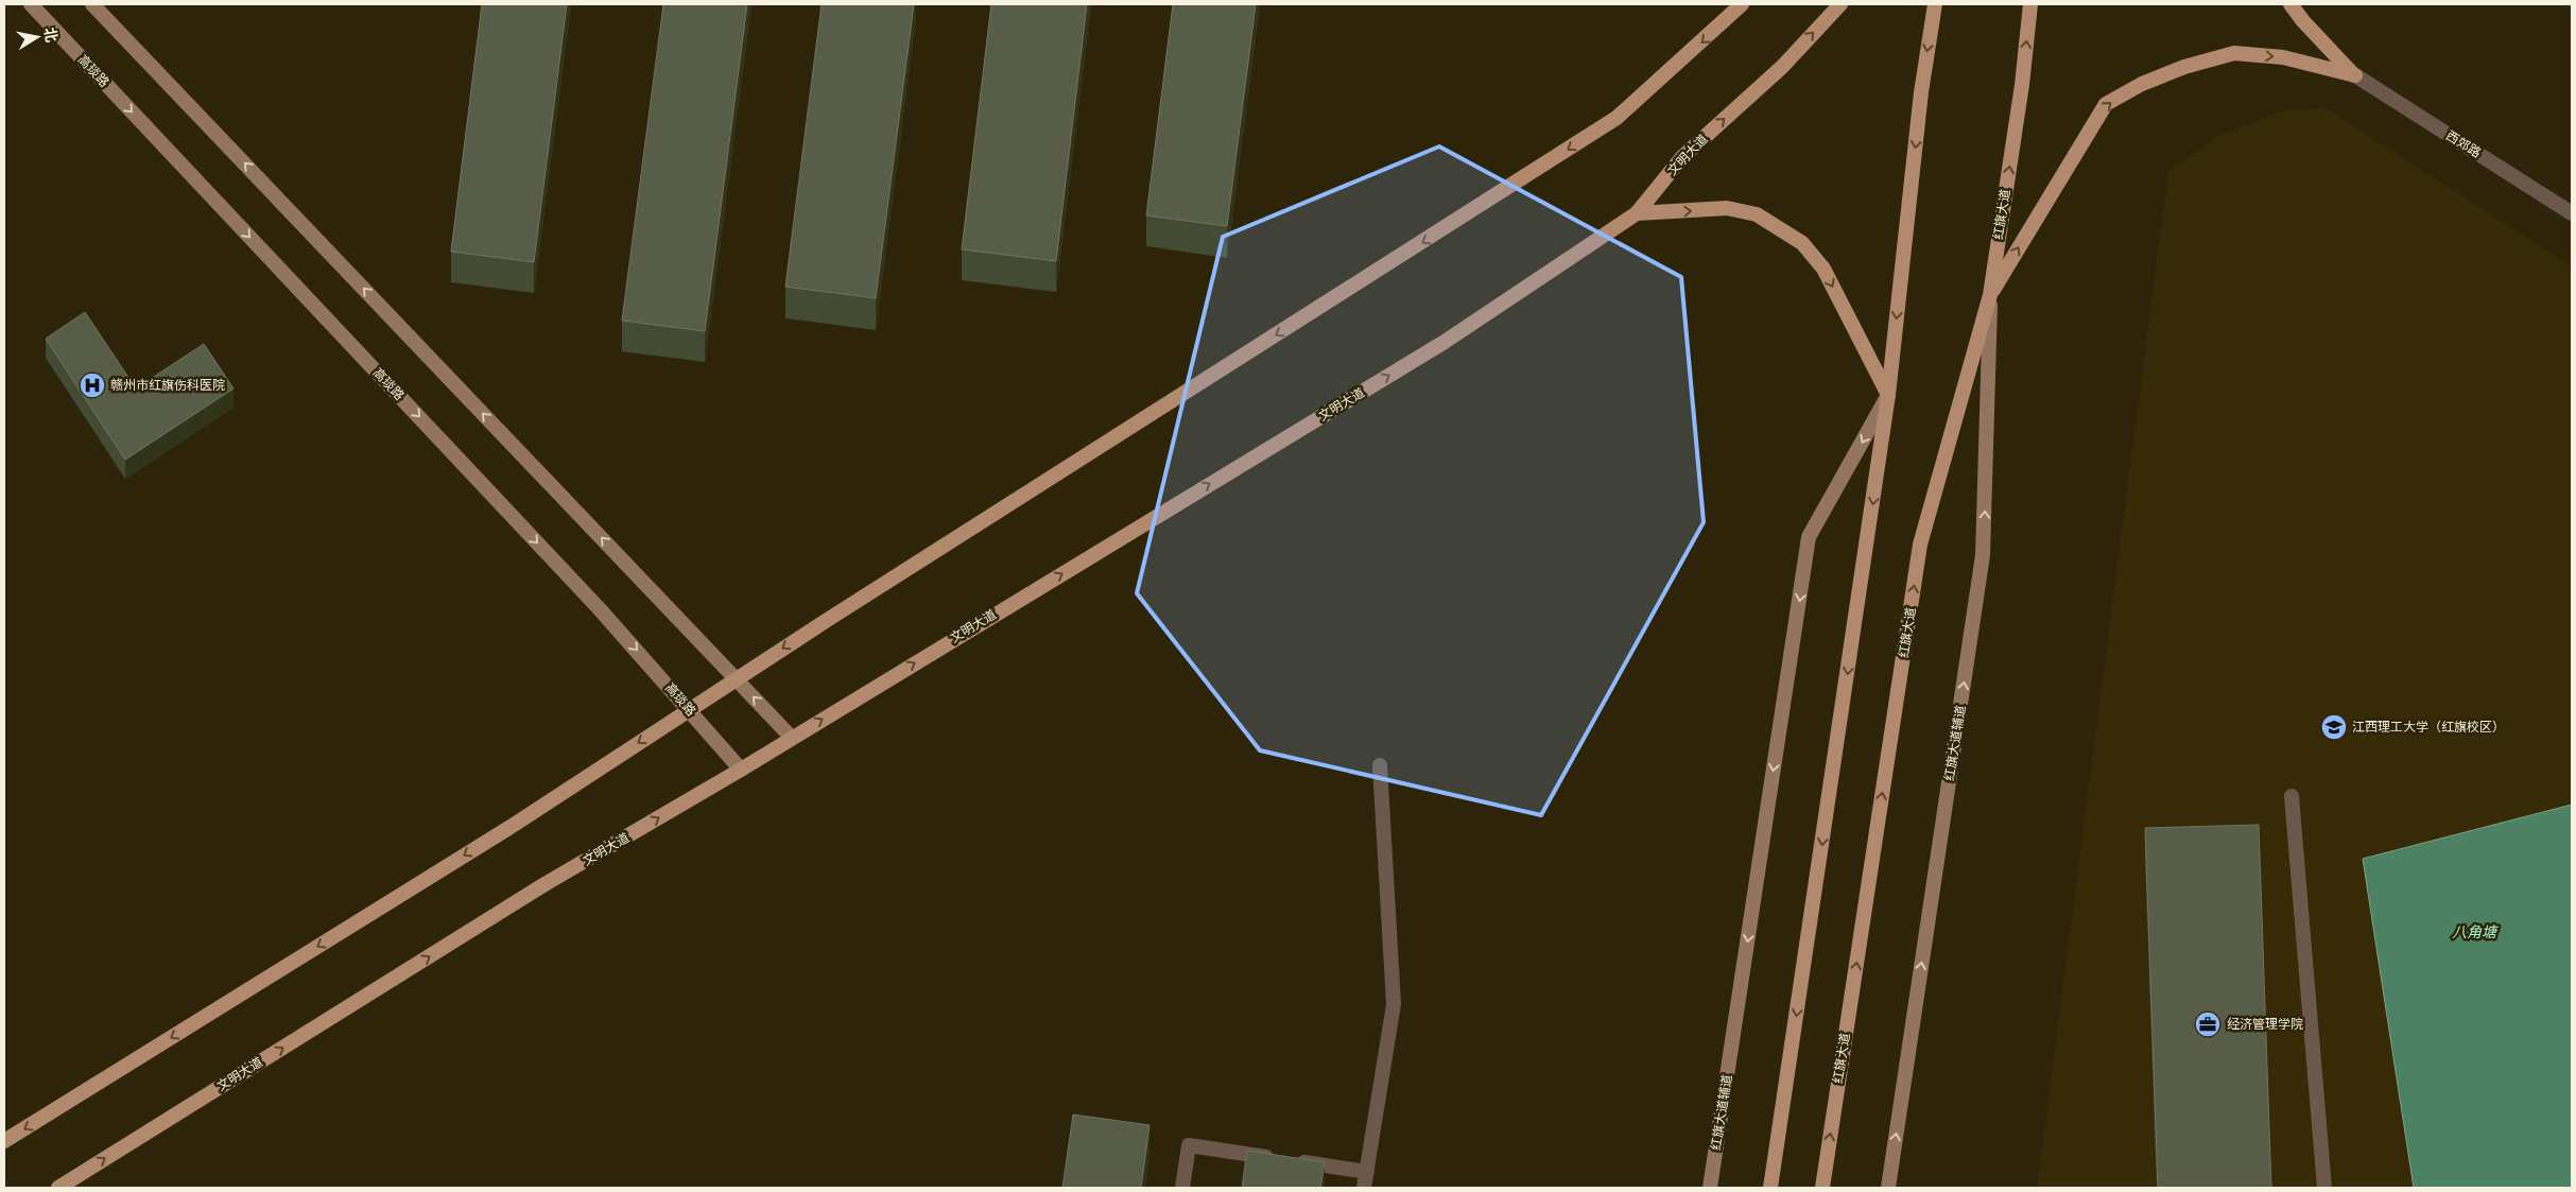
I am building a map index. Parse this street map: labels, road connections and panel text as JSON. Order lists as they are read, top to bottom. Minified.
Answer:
{"streets":{"main road":["高琰路","文明大道","红旗大道","红旗大道辅道"],"street":["西郊路"]},"crossings":[["高琰路","文明大道"],["红旗大道","红旗大道辅道"]],"water":["八角塘"],"places":{"hospital":["赣州市红旗伤科医院"],"school or university":["江西理工大学（红旗校区）"],"office":["经济管理学院"]},"north":"right"}
